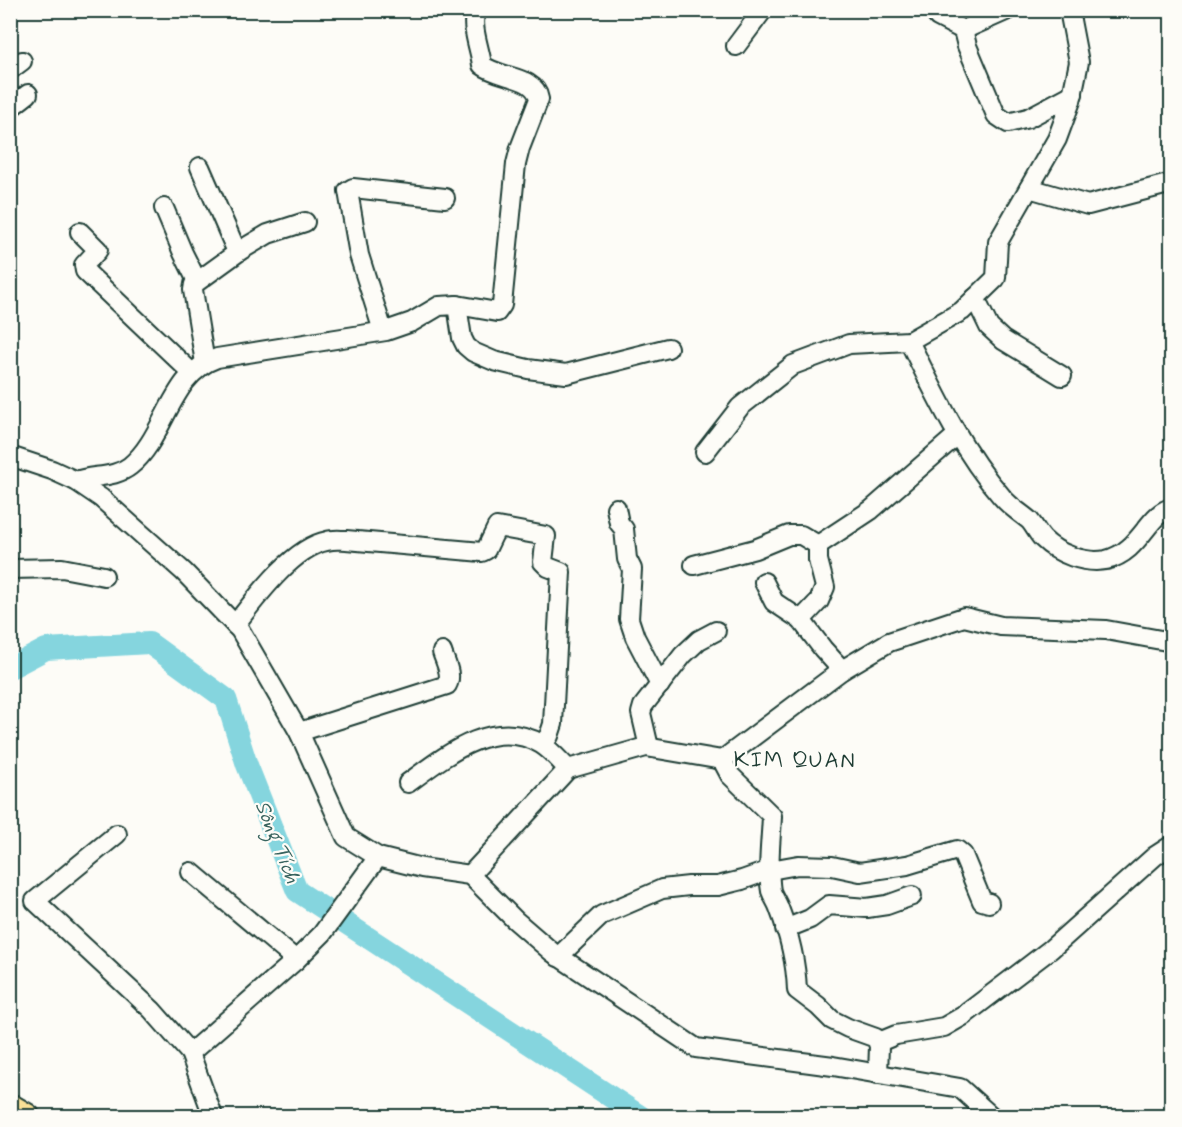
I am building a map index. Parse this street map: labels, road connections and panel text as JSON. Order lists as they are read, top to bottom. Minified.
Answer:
{"districts":["KIM QUAN"],"water":["Sông Tích"]}
